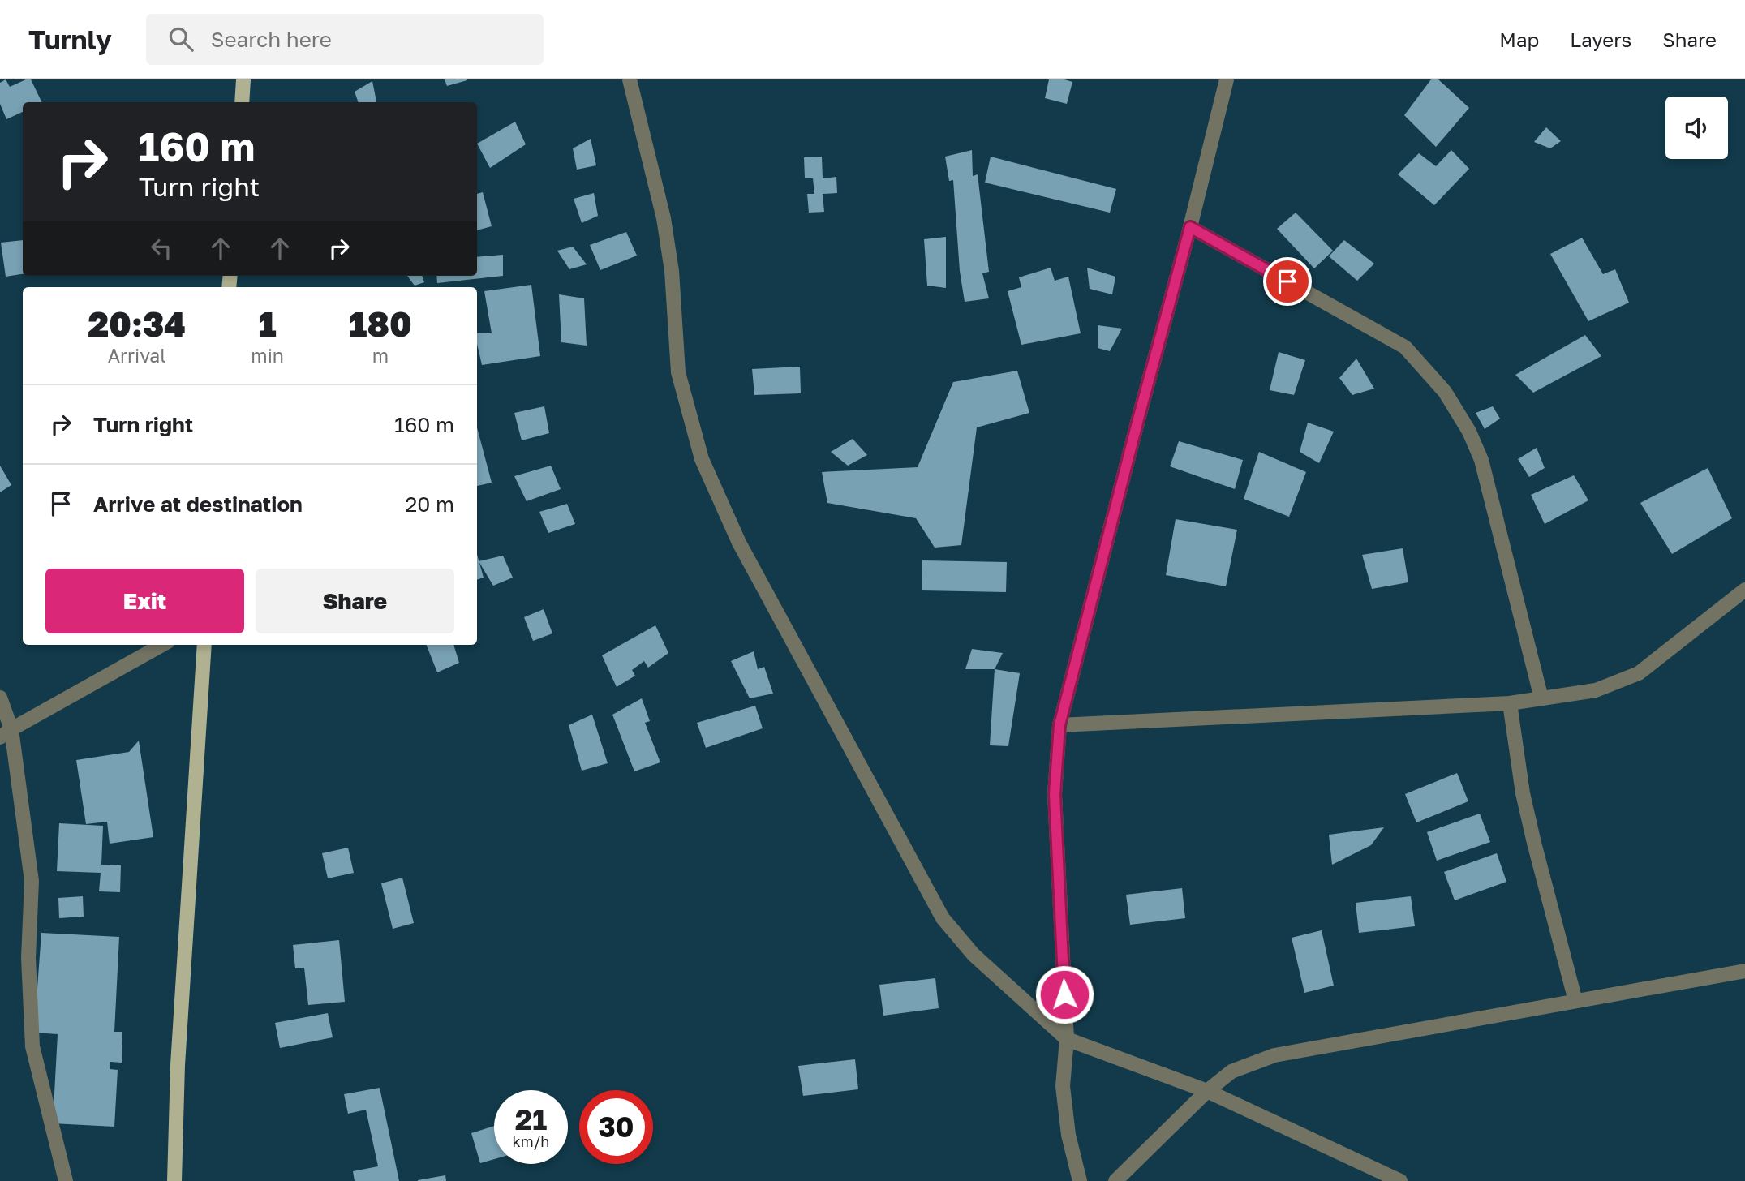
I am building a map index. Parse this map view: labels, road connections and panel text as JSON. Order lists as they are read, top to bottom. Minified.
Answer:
{"page":{"header":"Turnly","search":"Search here","nav":["Map","Layers","Share"],"turn":["160 m","Turn right"],"eta":["20:34","Arrival","1","min","180","m"],"list":[{"name":"Turn right","value":"160 m"},{"name":"Arrive at destination","value":"20 m"}],"buttons":["Exit","Share"],"speed":"21 km/h","limit":"30"}}
